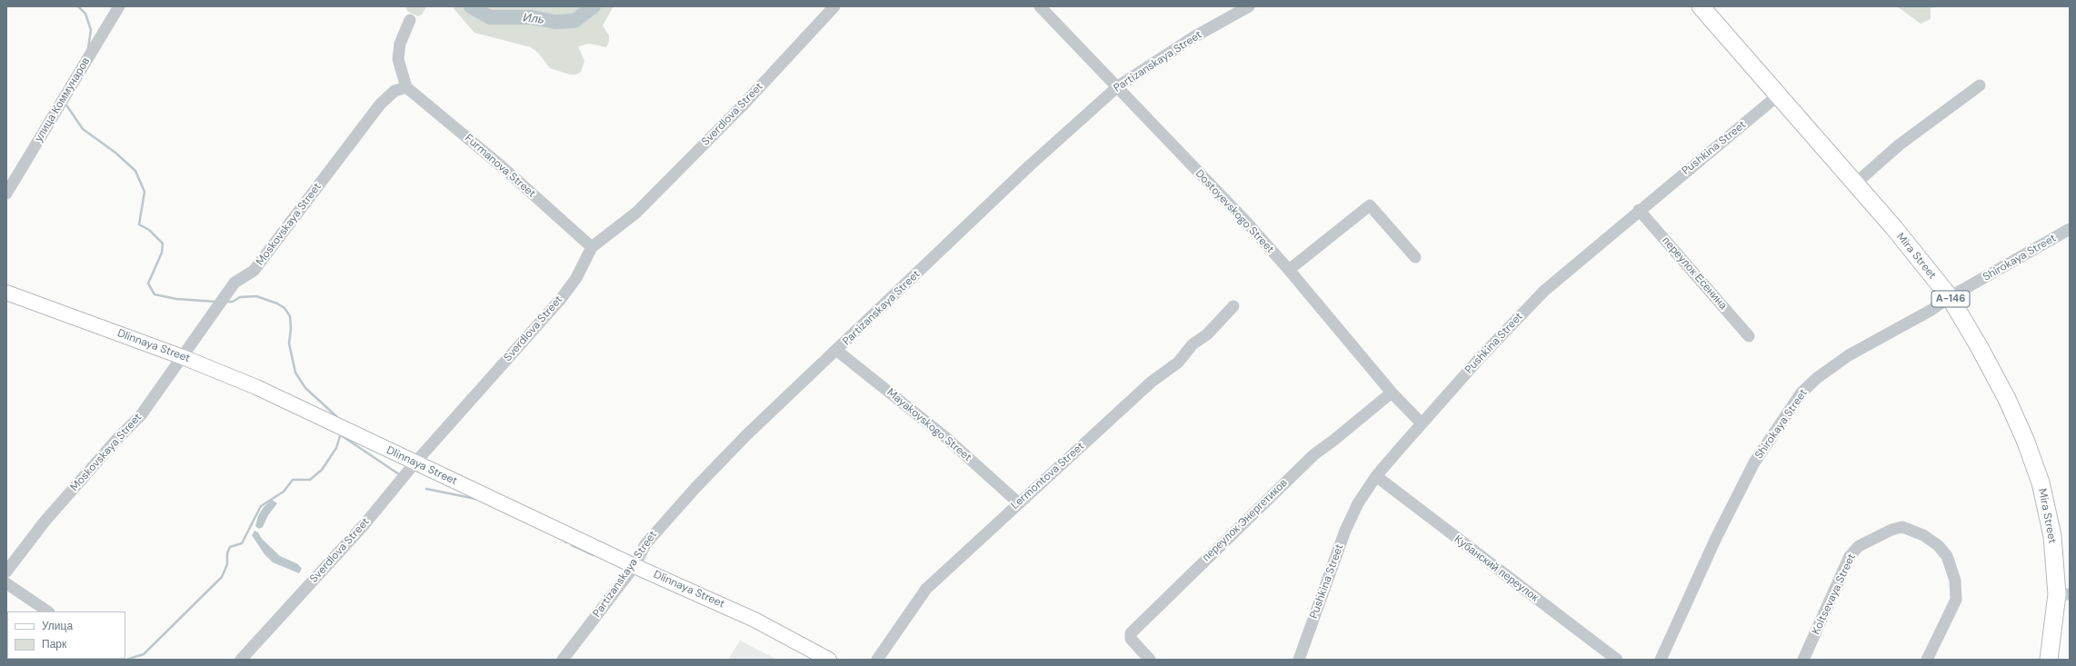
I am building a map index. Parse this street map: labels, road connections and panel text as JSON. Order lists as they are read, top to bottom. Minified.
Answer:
{"streets":{"highway":["Mira Street","А-146"],"main road":["Dlinnaya Street"],"street":["Partizanskaya Street","улица Коммунаров","Sverdlova Street","Pushkina Street","Furmanova Street","Dostoyevskogo Street","Moskovskaya Street","Shirokaya Street","переулок Есенина","Mayakovskogo Street","Lermontova Street","переулок Энергетиков","Кубанский переулок","Koltsevaya Street"]},"crossings":[["Partizanskaya Street","Dostoyevskogo Street"],["Partizanskaya Street","Dlinnaya Street"],["Partizanskaya Street","Mayakovskogo Street"],["Sverdlova Street","Furmanova Street"],["Sverdlova Street","Dlinnaya Street"],["Pushkina Street","Dostoyevskogo Street"],["Pushkina Street","Mira Street"],["Pushkina Street","переулок Есенина"],["Pushkina Street","Кубанский переулок"],["Furmanova Street","Moskovskaya Street"],["Dostoyevskogo Street","переулок Энергетиков"],["Moskovskaya Street","Dlinnaya Street"],["Mira Street","Shirokaya Street"],["Mayakovskogo Street","Lermontova Street"]],"water":["Иль"],"legend":["Улица","Парк"]}
